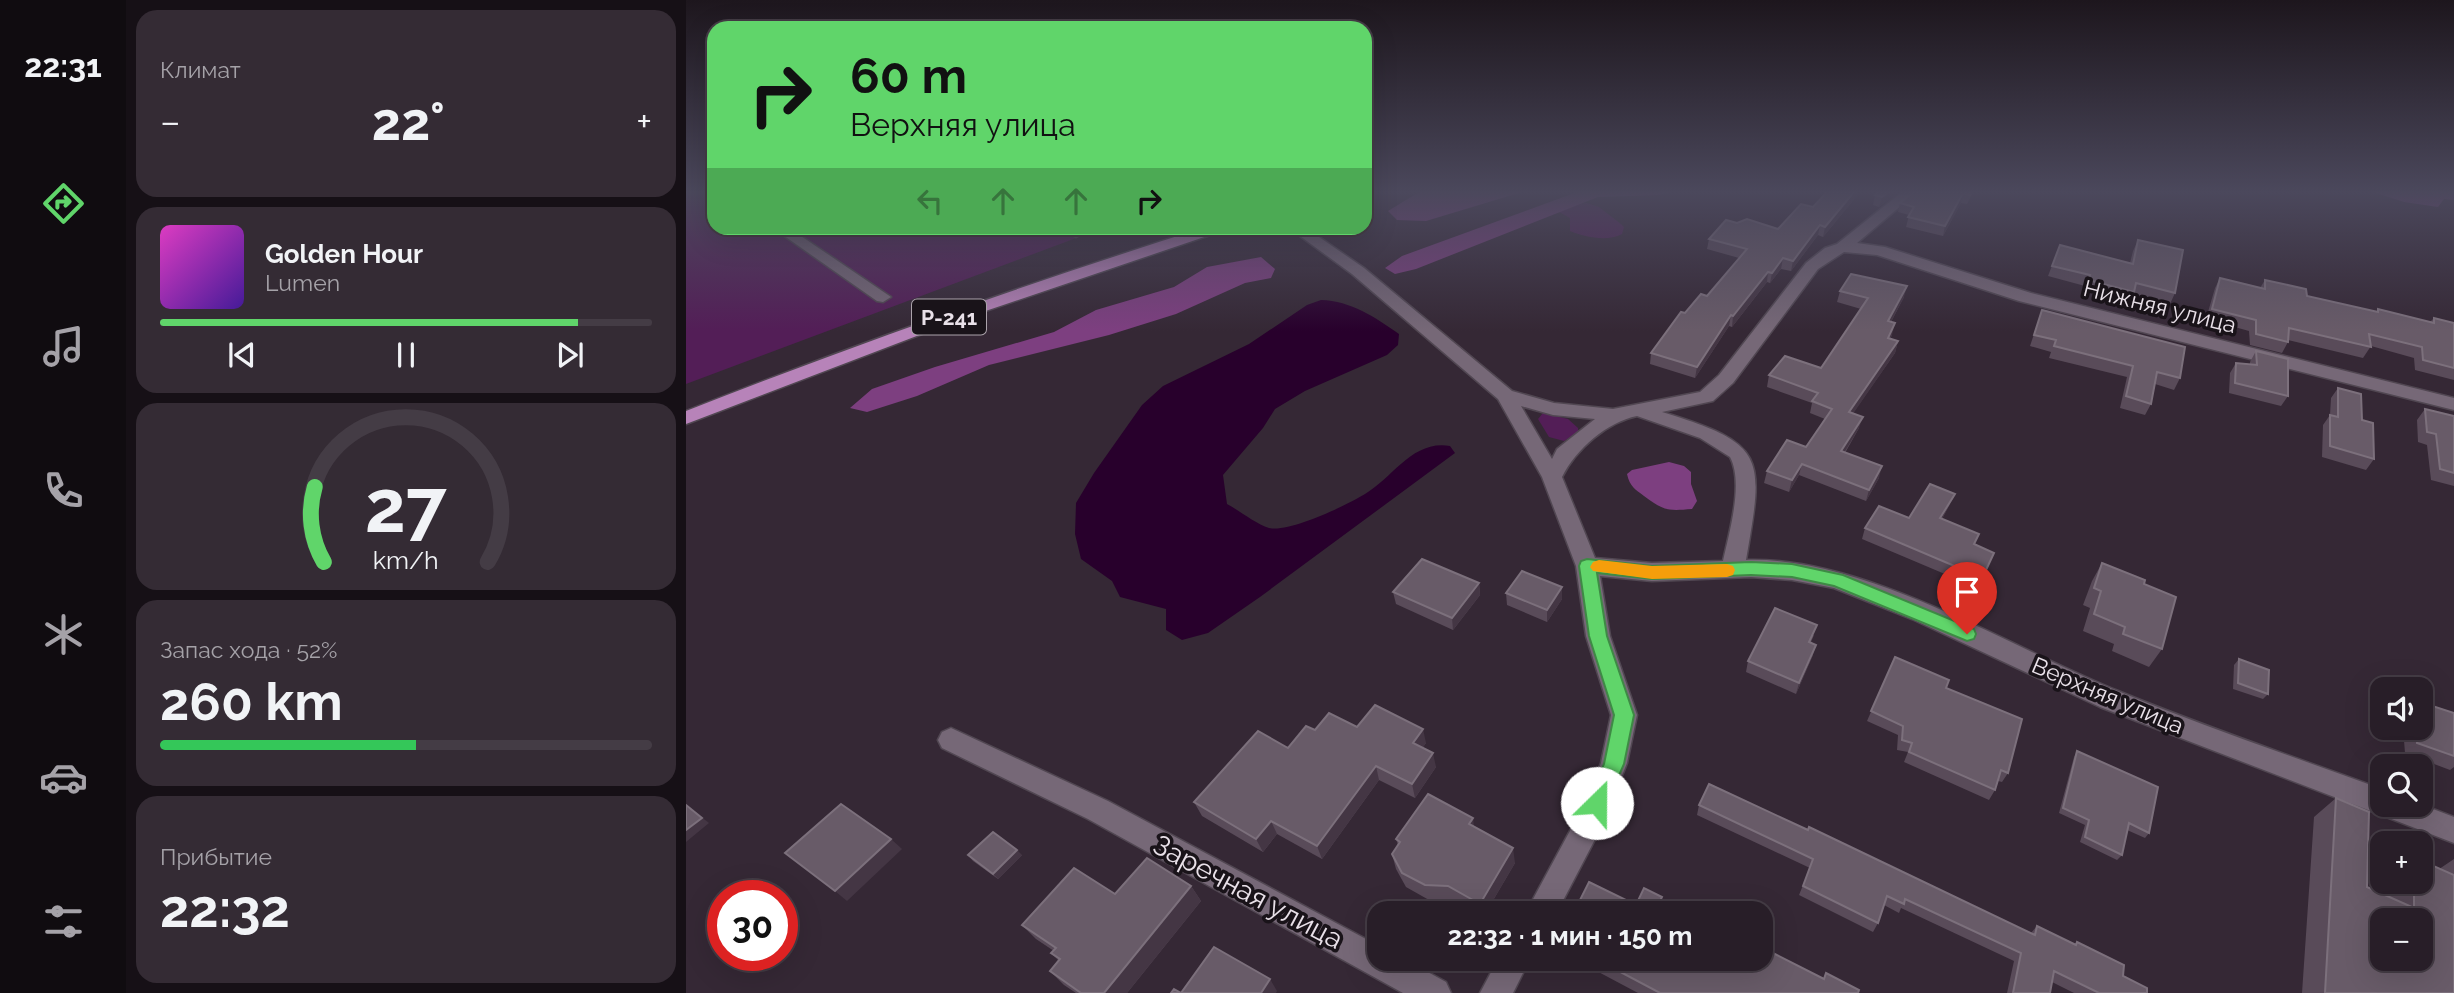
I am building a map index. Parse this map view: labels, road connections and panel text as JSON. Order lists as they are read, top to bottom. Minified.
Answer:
{"streets":{"highway":["Р-241"],"street":["Нижняя улица","Верхняя улица","Заречная улица"]},"page":{"tabs":"22:31","tile":["Климат",["Запас хода · 52%","260 km"],["Прибытие","22:32"]],"turn":["60 m","Верхняя улица"],"heat":["−","22°","+"],"song":["Golden Hour","Lumen"],"map_buttons":["+","−"],"limit":"30","trip":"22:32 · 1 мин · 150 m","gauge":["27","km/h"]}}
